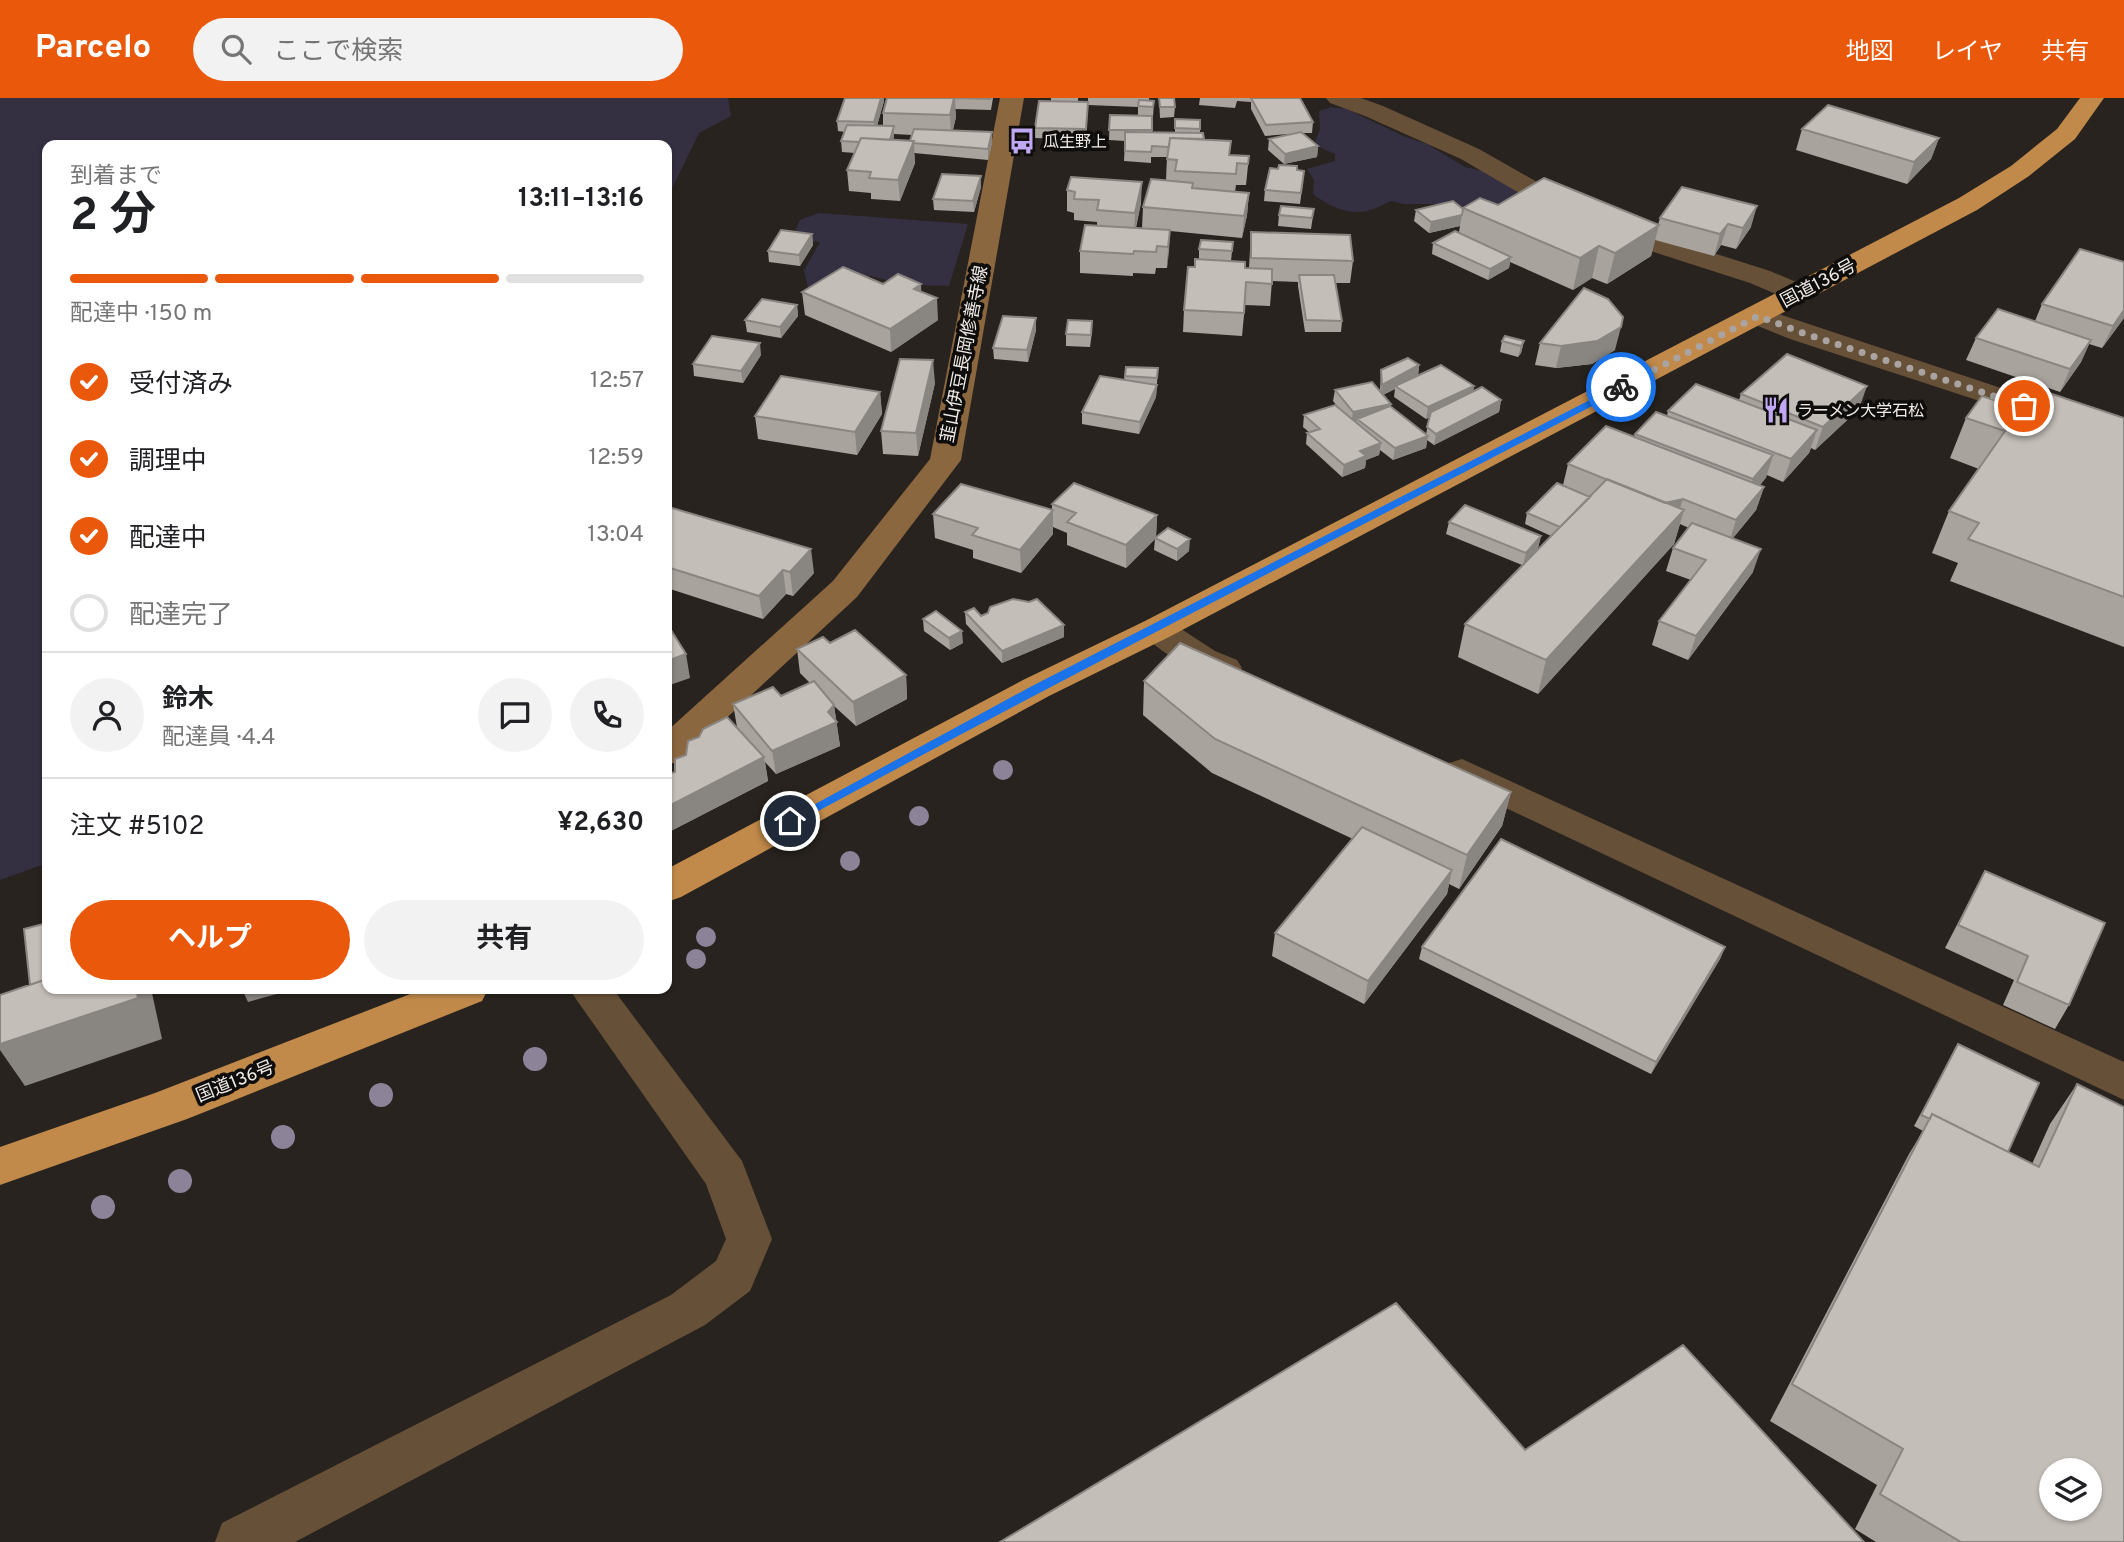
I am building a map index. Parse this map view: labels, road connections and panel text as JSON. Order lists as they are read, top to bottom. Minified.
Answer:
{"streets":{"highway":["国道136号"],"main road":["韮山伊豆長岡修善寺線"]},"places":{"bus stop":["瓜生野上"],"restaurant":["ラーメン大学石松"]},"page":{"header":"Parcelo","search":"ここで検索","nav":["地図","レイヤ","共有"],"heading":["2 分","到着まで","13:11–13:16"],"panel":["鈴木","配達員 · 4.4","注文 #5102","¥2,630"],"bar":"配達中 · 150 m","list":[["受付済み","12:57"],["調理中","12:59"],["配達中","13:04"],"配達完了"],"buttons":["ヘルプ","共有"]}}
